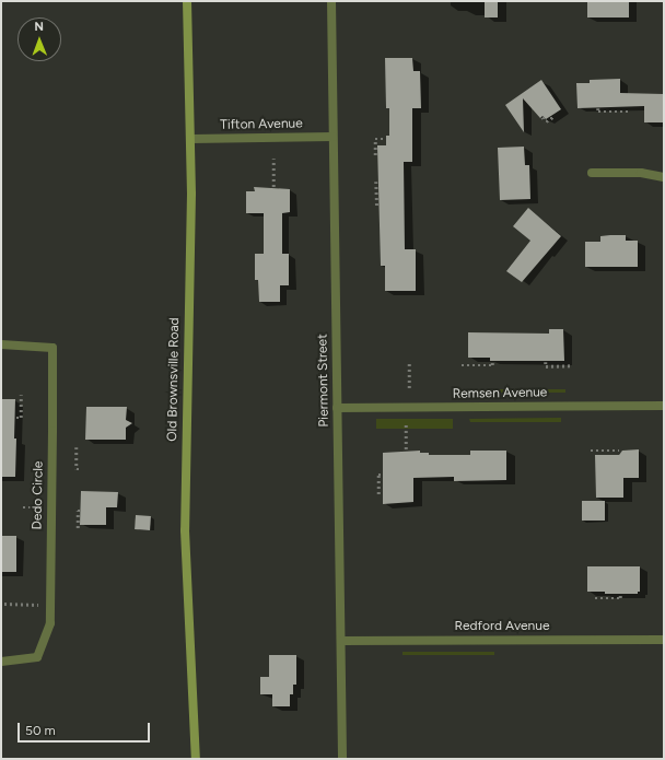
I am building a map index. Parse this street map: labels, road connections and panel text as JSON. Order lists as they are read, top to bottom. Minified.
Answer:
{"streets":{"street":["Tifton Avenue","Old Brownsville Road","Piermont Street","Remsen Avenue","Dedo Circle","Redford Avenue"]},"crossings":[["Tifton Avenue","Old Brownsville Road"],["Tifton Avenue","Piermont Street"],["Piermont Street","Remsen Avenue"],["Piermont Street","Redford Avenue"]],"scale_bar":"50 m","north":"top"}
